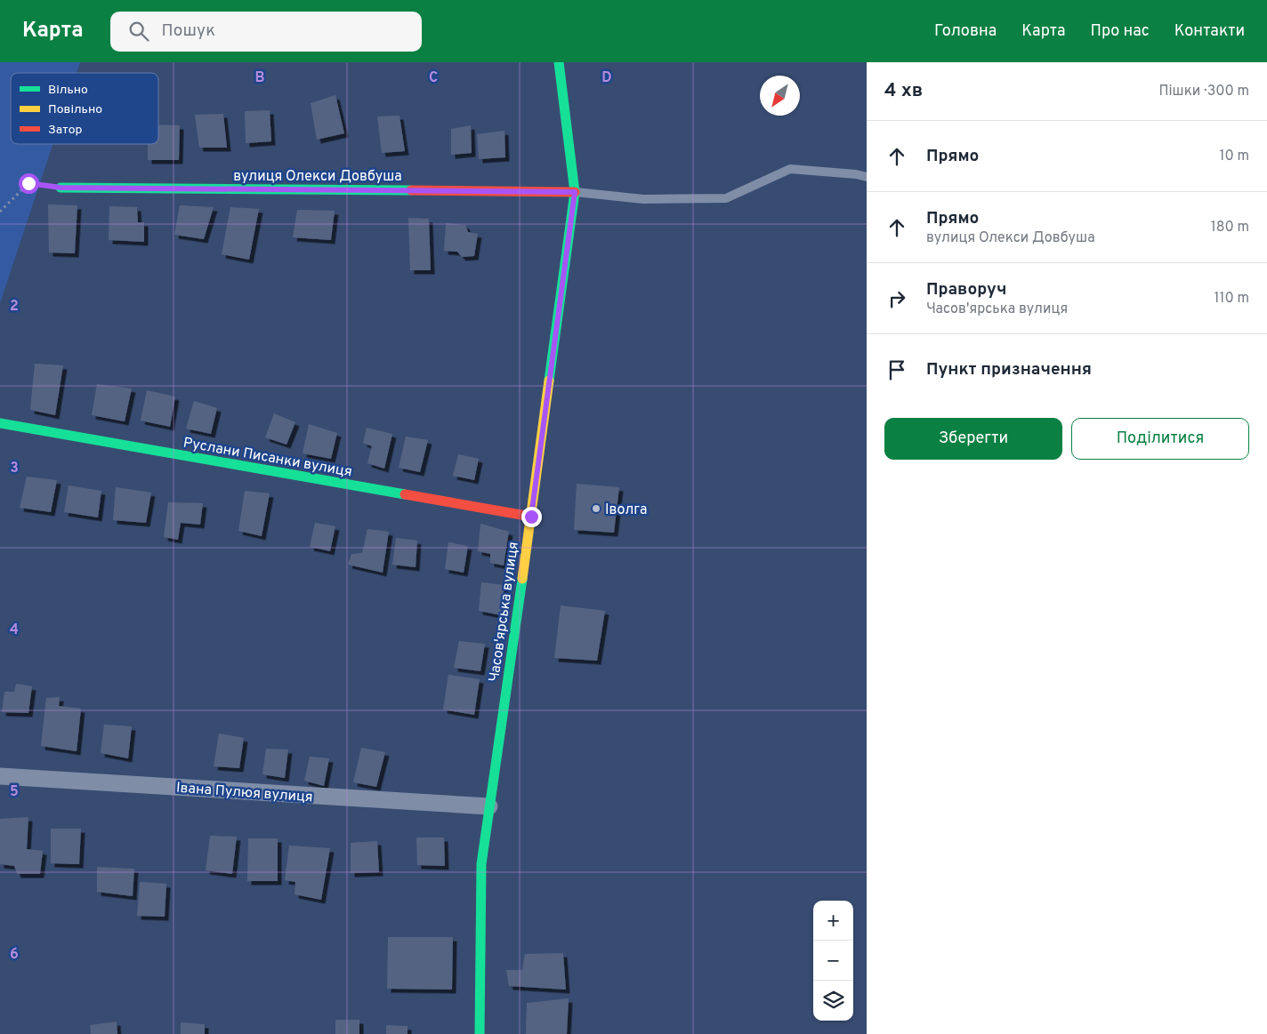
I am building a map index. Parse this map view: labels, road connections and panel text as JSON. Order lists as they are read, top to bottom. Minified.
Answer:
{"streets":{"street":["вулиця Олекси Довбуша","Руслани Писанки вулиця","Часов'ярська вулиця","Івана Пулюя вулиця"]},"crossings":[["вулиця Олекси Довбуша","Часов'ярська вулиця"],["Руслани Писанки вулиця","Часов'ярська вулиця"],["Часов'ярська вулиця","Івана Пулюя вулиця"]],"places":["Іволга"],"legend":["Вільно","Повільно","Затор"],"north":"bottom left","page":{"header":"Карта","search":"Пошук","nav":["Головна","Карта","Про нас","Контакти"],"heading":["4 хв","Пішки · 300 m"],"list":[["Прямо","10 m"],["Прямо","вулиця Олекси Довбуша","180 m"],["Праворуч","Часов'ярська вулиця","110 m"],"Пункт призначення"],"buttons":["Зберегти","Поділитися"],"map_buttons":["+","−"]},"grid":{"columns":["B","C","D"],"rows":["2","3","4","5","6"]}}
